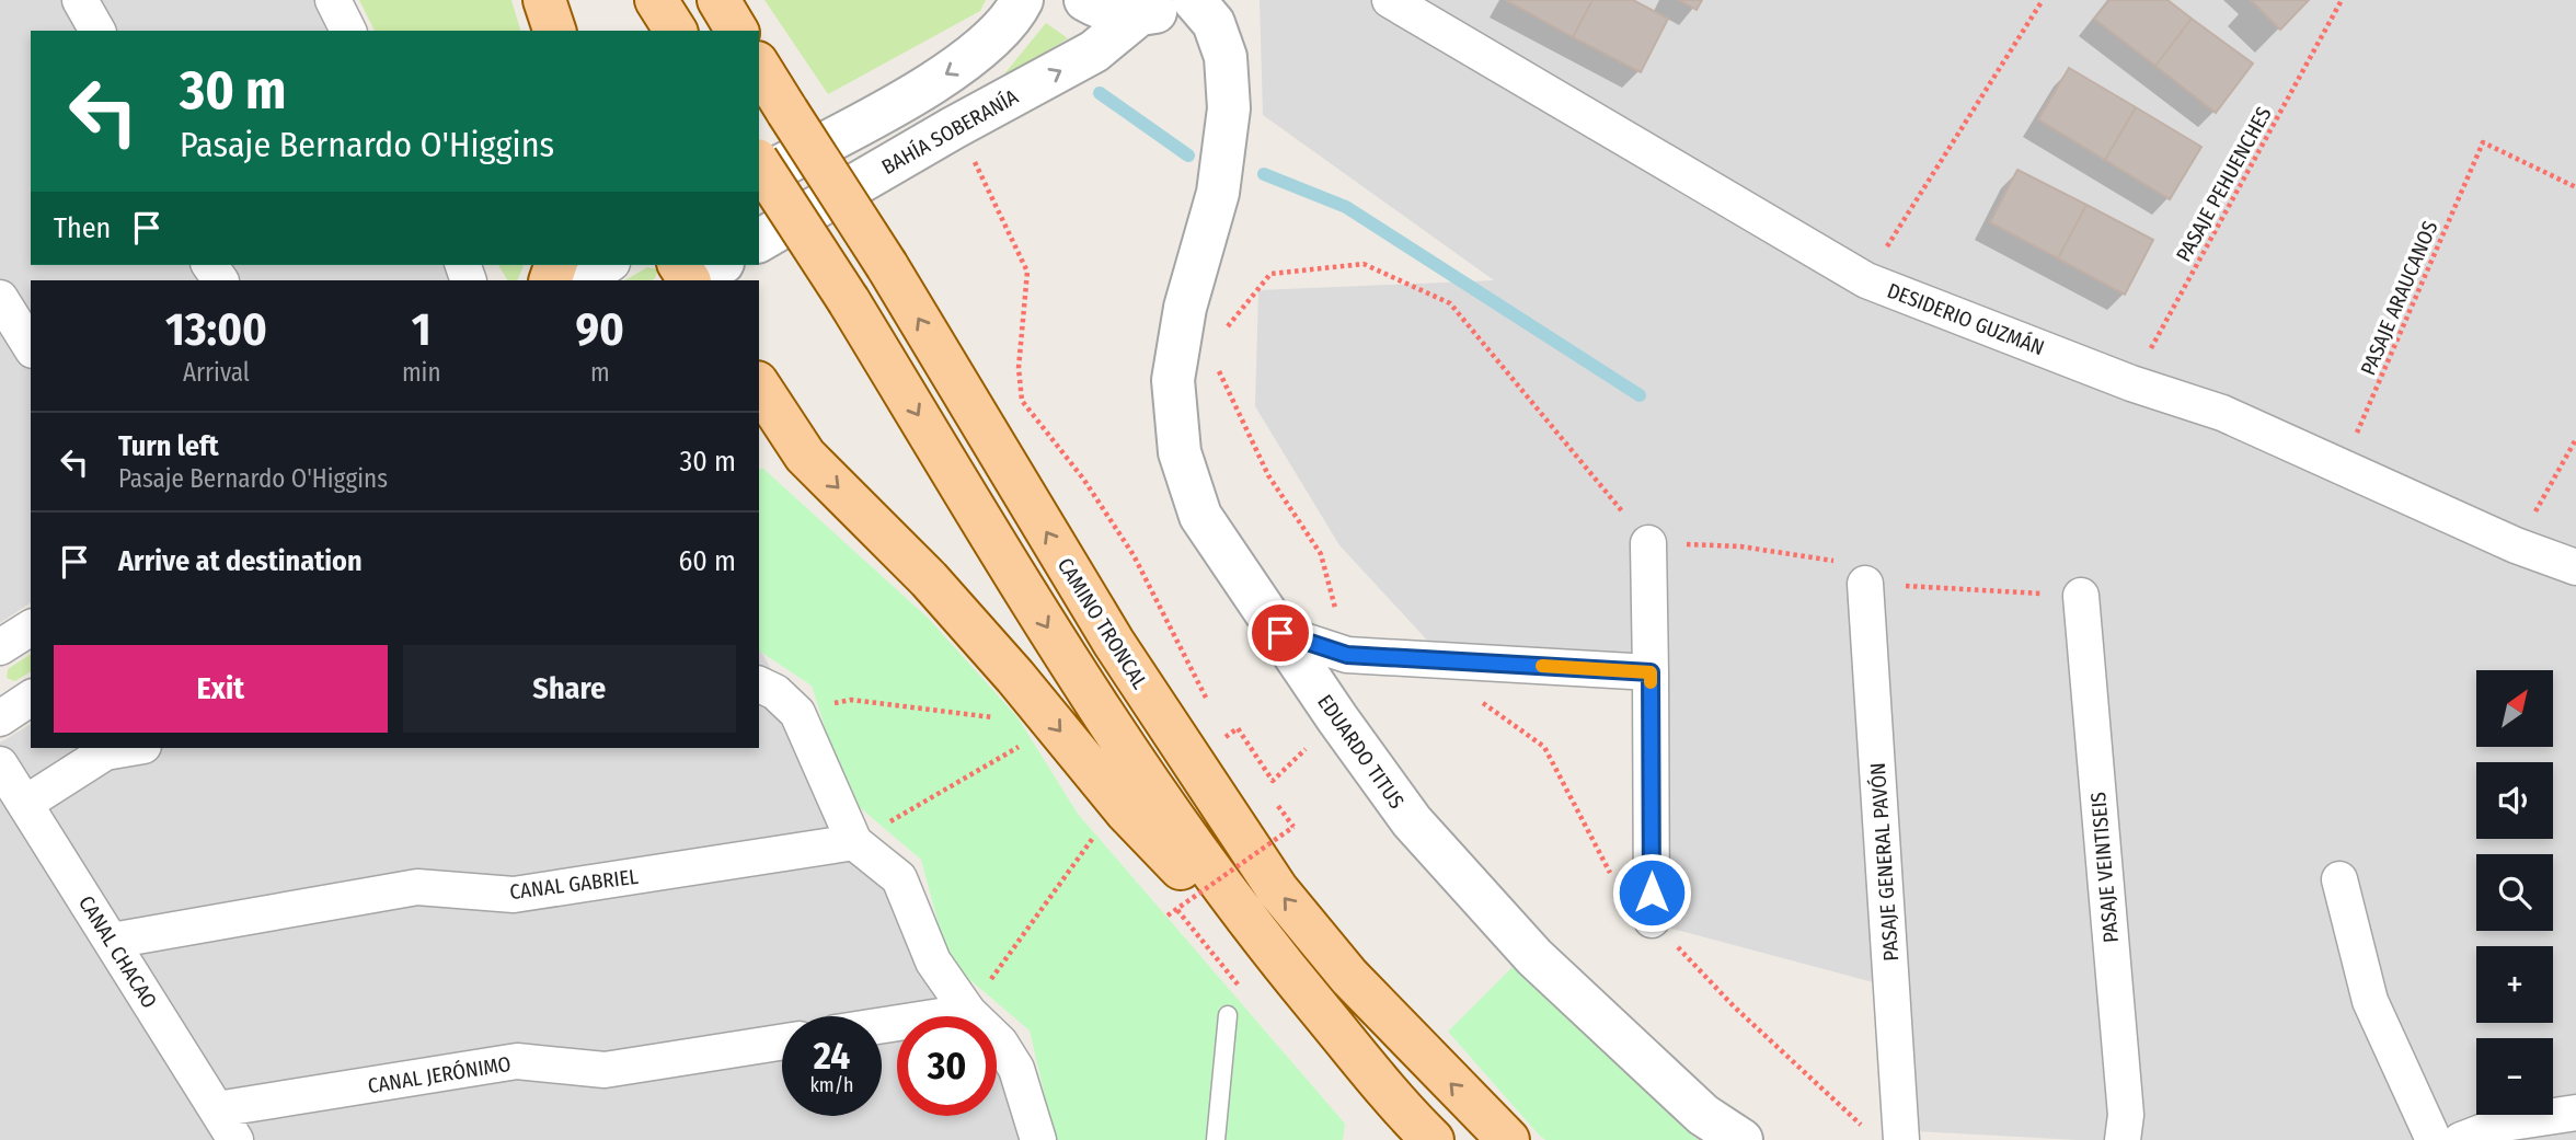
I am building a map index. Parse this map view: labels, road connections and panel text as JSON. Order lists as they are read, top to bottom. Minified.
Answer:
{"streets":{"main road":["CAMINO TRONCAL"],"street":["BAHÍA SOBERANÍA","DESIDERIO GUZMÁN","EDUARDO TITUS","PASAJE GENERAL PAVÓN","PASAJE VEINTISEIS","CANAL GABRIEL","CANAL CHACAO","CANAL JERÓNIMO"],"path":["PASAJE PEHUENCHES","PASAJE ARAUCANOS"]},"crossings":[["PASAJE PEHUENCHES","DESIDERIO GUZMÁN"],["PASAJE ARAUCANOS","DESIDERIO GUZMÁN"],["CANAL GABRIEL","CANAL CHACAO"],["CANAL CHACAO","CANAL JERÓNIMO"]],"north":"top right","page":{"turn":["30 m","Pasaje Bernardo O'Higgins"],"then":"Then","eta":["13:00","Arrival","1","min","90","m"],"list":[{"name":"Turn left","note":"Pasaje Bernardo O'Higgins","value":"30 m"},{"name":"Arrive at destination","value":"60 m"}],"buttons":["Exit","Share"],"map_buttons":["+","−"],"speed":"24 km/h","limit":"30"}}
